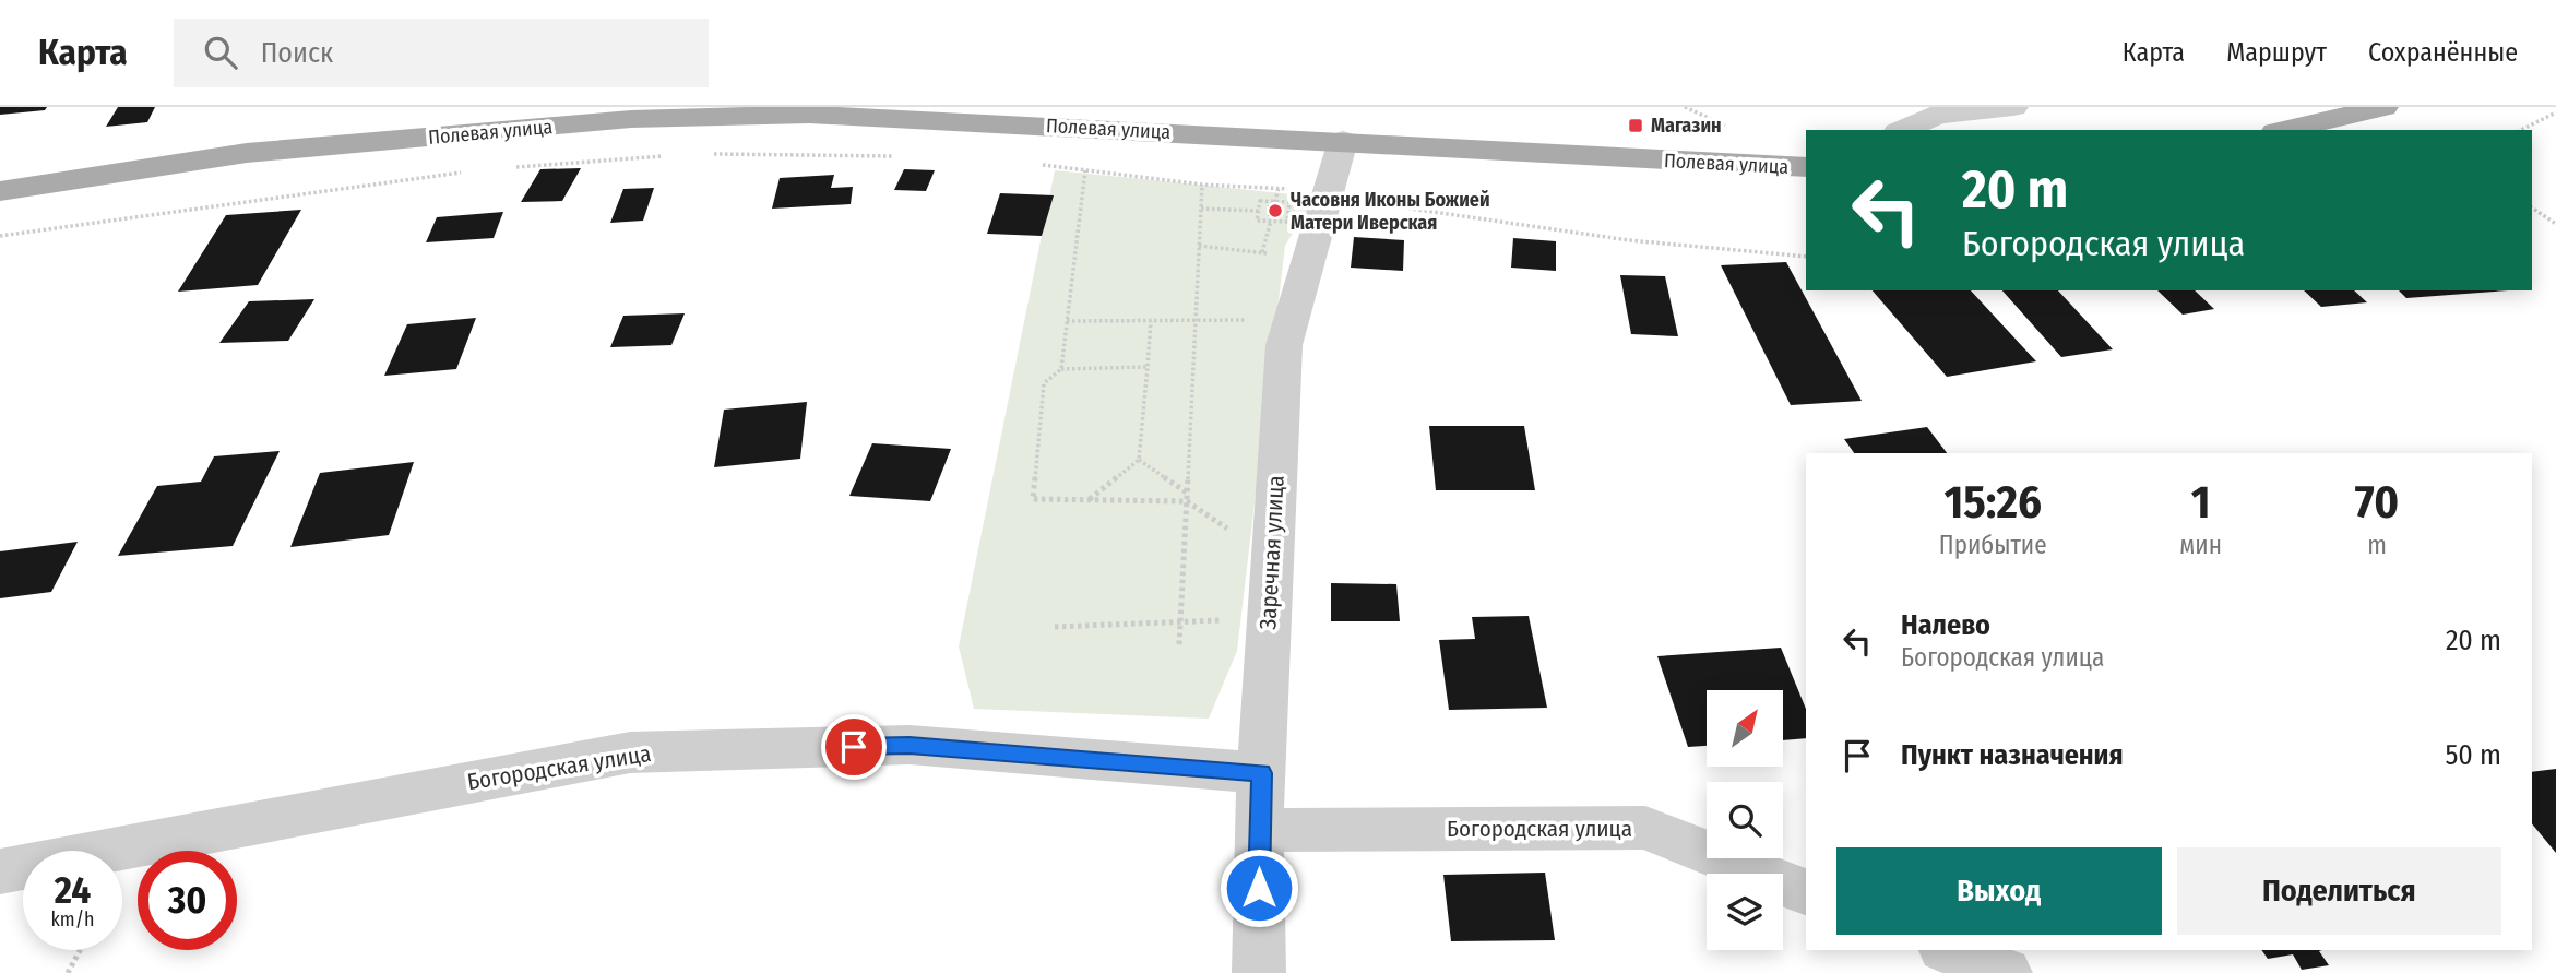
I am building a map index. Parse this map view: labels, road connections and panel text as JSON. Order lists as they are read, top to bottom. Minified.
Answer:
{"streets":{"main road":["Полевая улица"],"street":["Заречная улица","Богородская улица"]},"crossings":[["Полевая улица","Заречная улица"],["Заречная улица","Богородская улица"]],"places":{"transit":["Магазин"],"other":["Часовня Иконы Божией Матери Иверская"]},"north":"top right","page":{"header":"Карта","search":"Поиск","nav":["Карта","Маршрут","Сохранённые"],"turn":["20 m","Богородская улица"],"eta":["15:26","Прибытие","1","мин","70","m"],"list":[{"name":"Налево","note":"Богородская улица","value":"20 m"},{"name":"Пункт назначения","value":"50 m"}],"buttons":["Выход","Поделиться"],"speed":"24 km/h","limit":"30"}}
